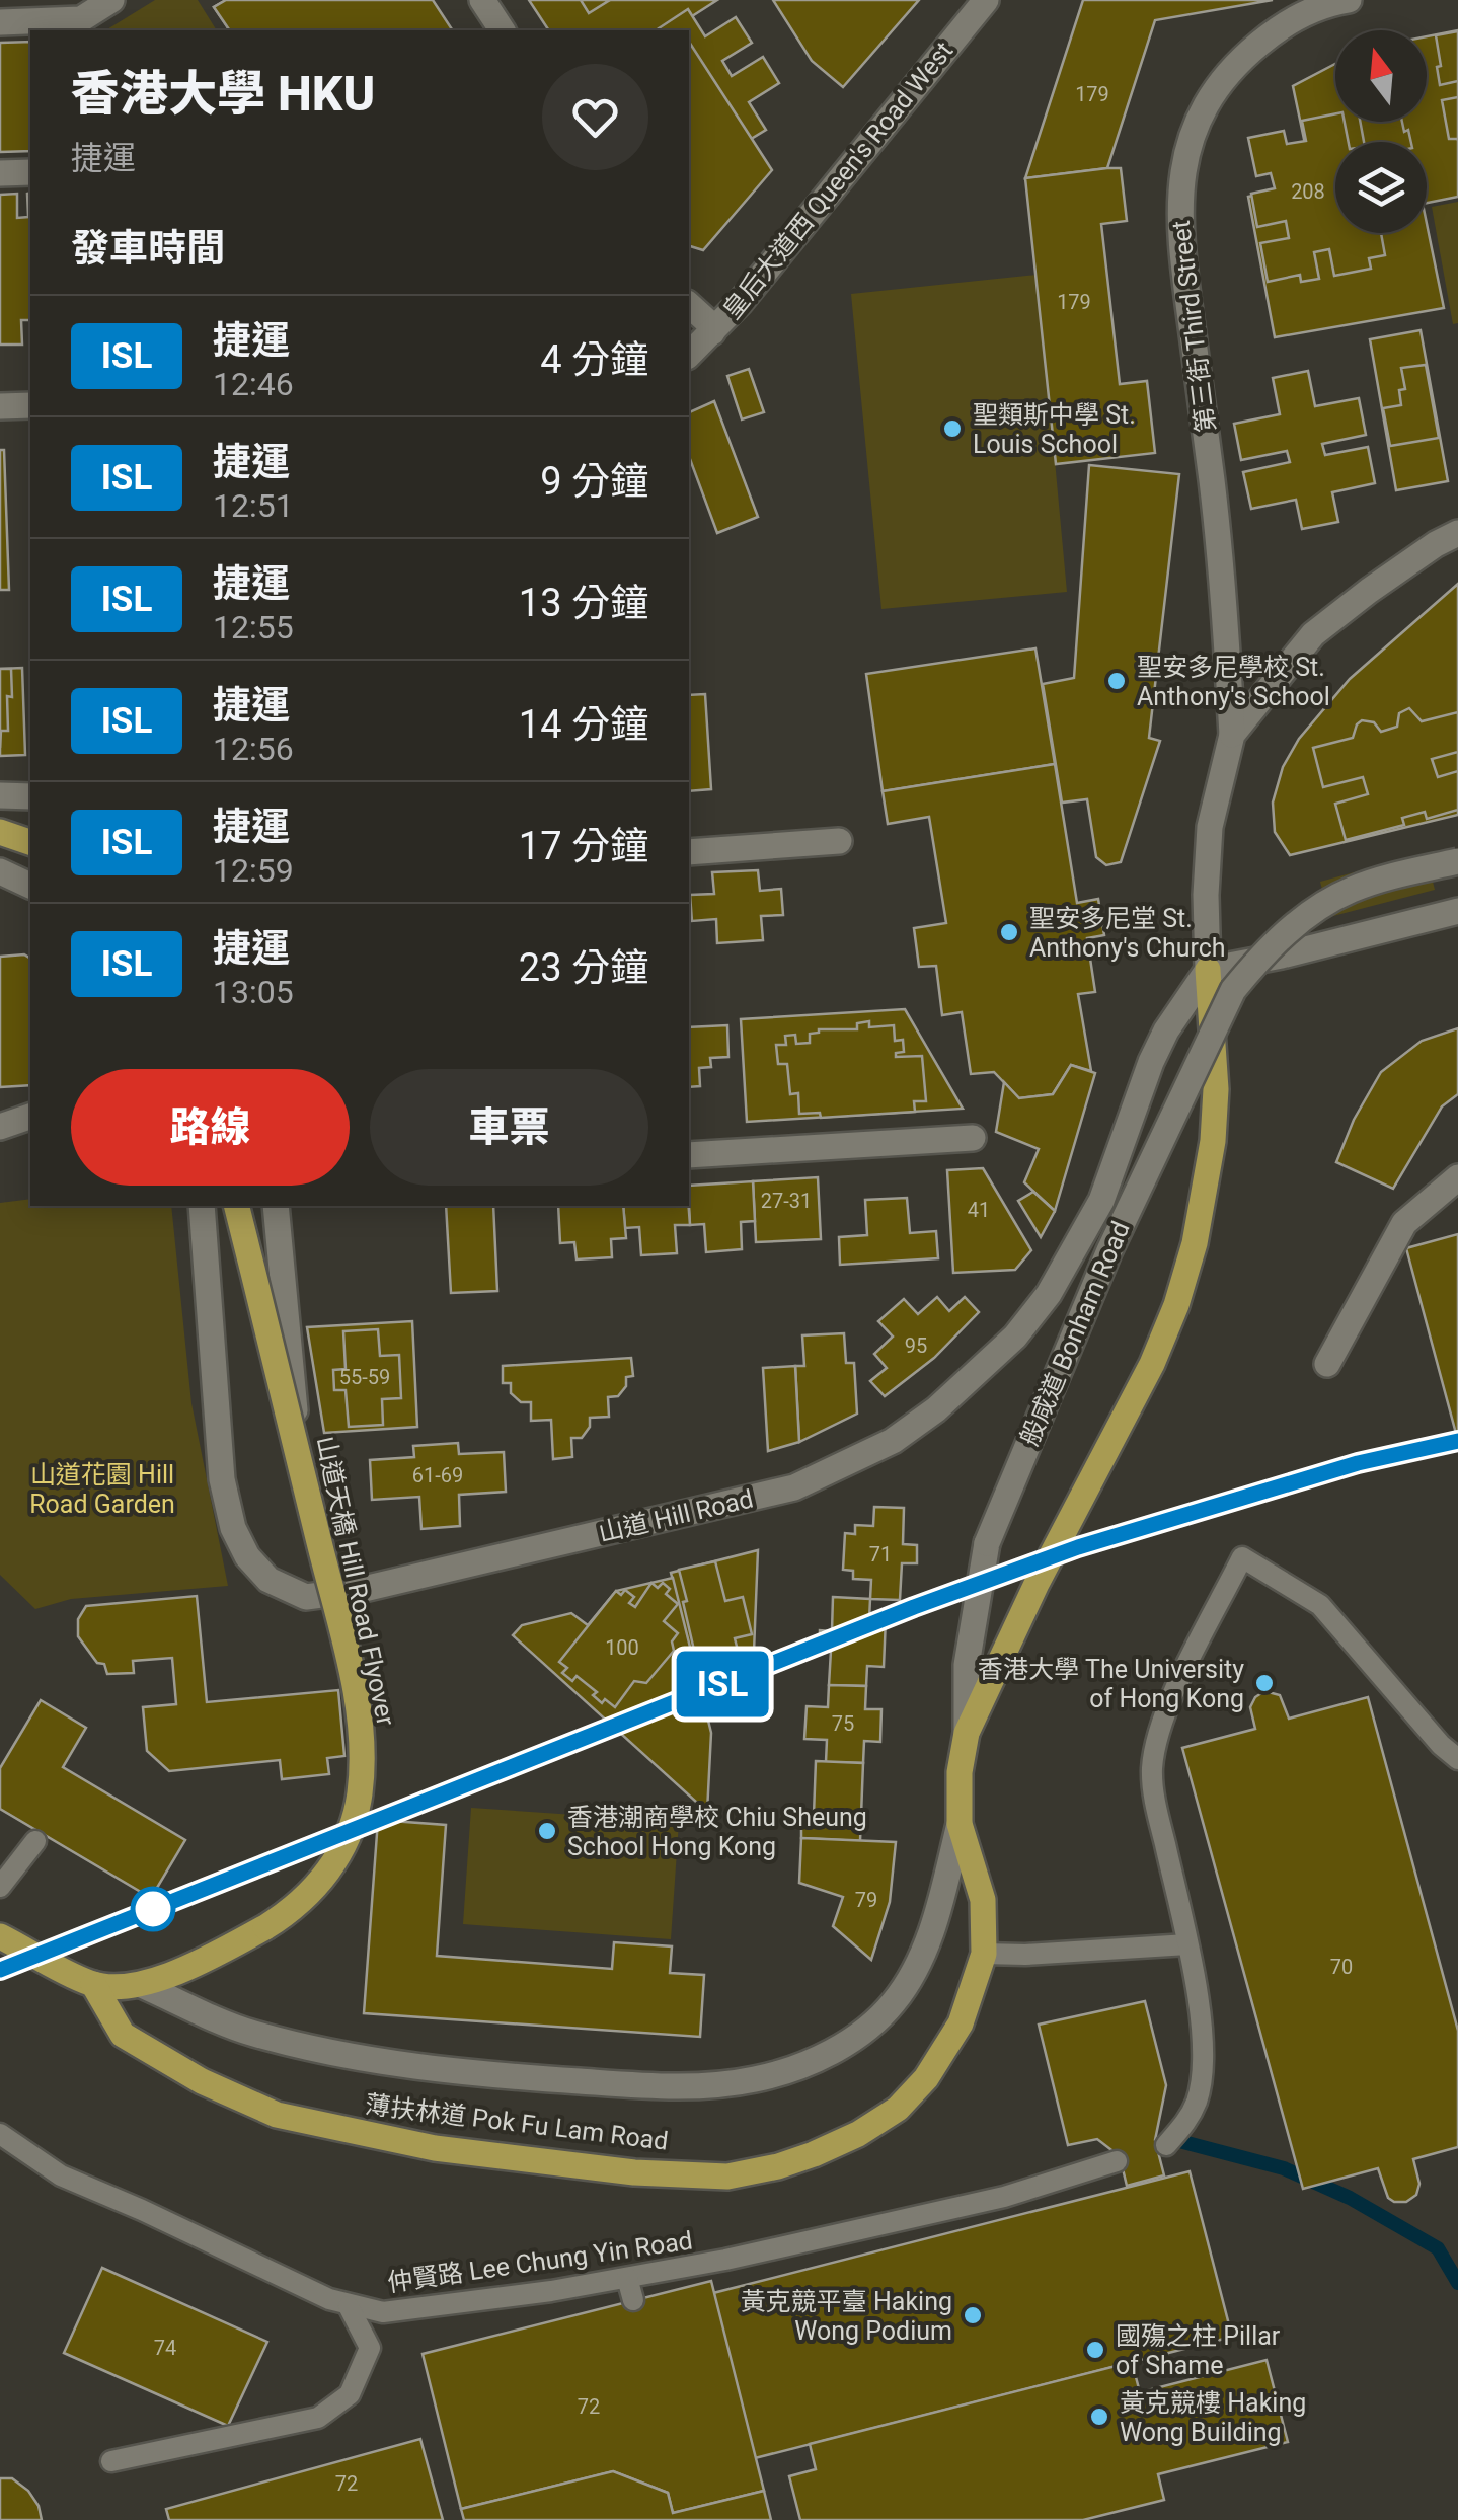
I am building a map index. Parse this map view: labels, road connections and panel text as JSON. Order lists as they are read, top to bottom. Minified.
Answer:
{"streets":{"main road":["皇后大道西 Queen's Road West","第三街 Third Street","般咸道 Bonham Road","山道 Hill Road","山道天橋 Hill Road Flyover","薄扶林道 Pok Fu Lam Road"],"lane":["仲賢路 Lee Chung Yin Road"]},"crossings":[["第三街 Third Street","薄扶林道 Pok Fu Lam Road"],["般咸道 Bonham Road","薄扶林道 Pok Fu Lam Road"],["山道 Hill Road","薄扶林道 Pok Fu Lam Road"],["山道天橋 Hill Road Flyover","薄扶林道 Pok Fu Lam Road"]],"parks":["山道花園 Hill Road Garden"],"places":["聖類斯中學 St. Louis School","聖安多尼學校 St. Anthony's School","聖安多尼堂 St. Anthony's Church","香港大學 The University of Hong Kong","香港潮商學校 Chiu Sheung School Hong Kong","黃克競平臺 Haking Wong Podium","國殤之柱 Pillar of Shame","黃克競樓 Haking Wong Building"],"lines":["metro line ISL"],"house_numbers":["179","208","179","27-31","41","95","55-59","61-69","71","100","75","79","70","74","72","72"],"north":"top","page":{"on_map":"ISL","heading":[["香港大學 HKU","捷運"],"發車時間"],"list":[{"mark":"ISL","name":"捷運","note":"12:46","value":"4 分鐘"},{"mark":"ISL","name":"捷運","note":"12:51","value":"9 分鐘"},{"mark":"ISL","name":"捷運","note":"12:55","value":"13 分鐘"},{"mark":"ISL","name":"捷運","note":"12:56","value":"14 分鐘"},{"mark":"ISL","name":"捷運","note":"12:59","value":"17 分鐘"},{"mark":"ISL","name":"捷運","note":"13:05","value":"23 分鐘"}],"buttons":["路線","車票"]}}
